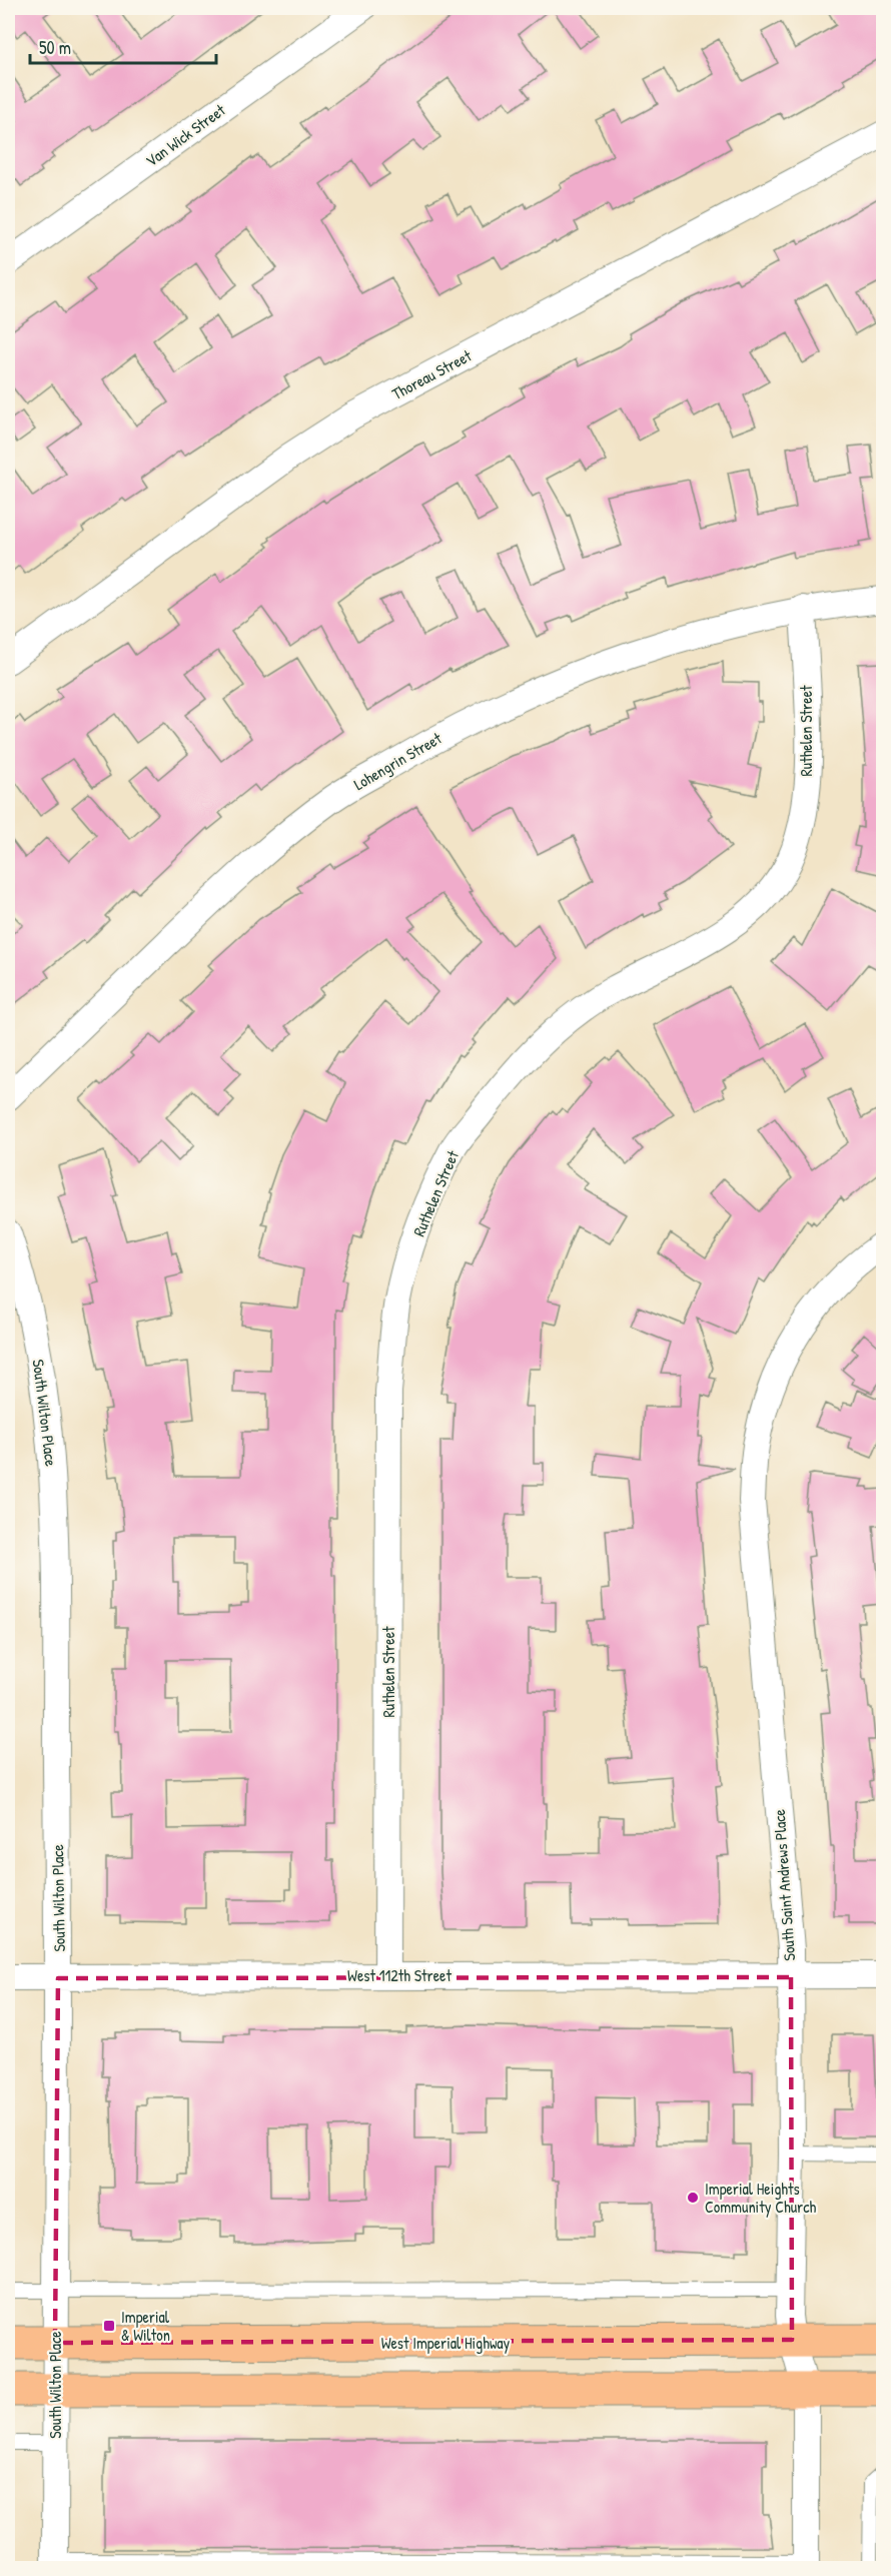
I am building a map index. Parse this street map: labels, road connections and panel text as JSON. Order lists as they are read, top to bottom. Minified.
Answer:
{"streets":{"main road":["West Imperial Highway"],"street":["Van Wick Street","Thoreau Street","Ruthelen Street","Lohengrin Street","South Wilton Place","South Saint Andrews Place","West 112th Street"]},"crossings":[["Ruthelen Street","Lohengrin Street"],["Ruthelen Street","West 112th Street"],["South Wilton Place","West 112th Street"],["South Wilton Place","West Imperial Highway"],["South Saint Andrews Place","West 112th Street"],["South Saint Andrews Place","West Imperial Highway"]],"places":{"other":["Imperial Heights Community Church"],"transit":["Imperial & Wilton"]},"scale_bar":"50 m"}
